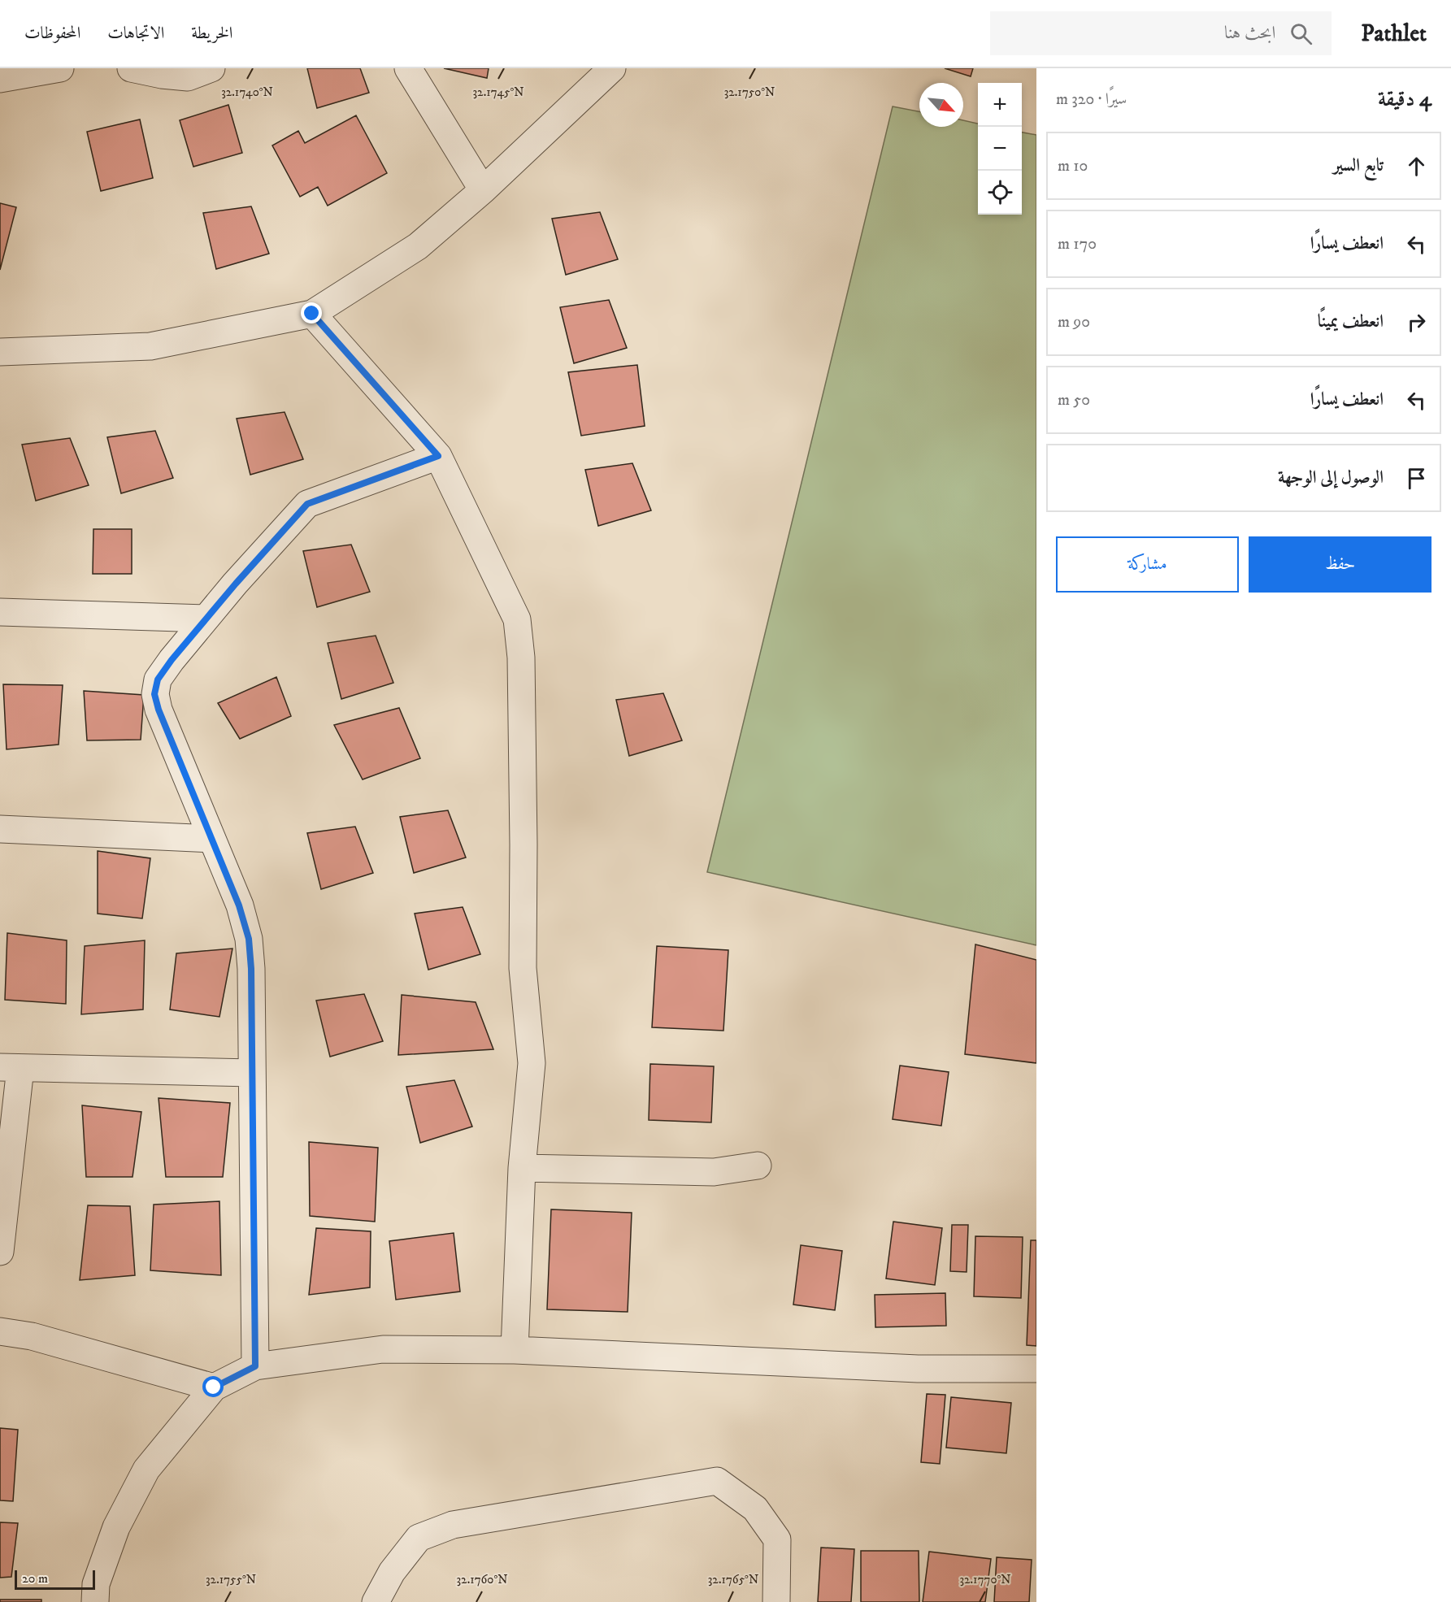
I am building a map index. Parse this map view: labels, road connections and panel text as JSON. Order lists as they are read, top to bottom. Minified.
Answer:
{"scale_bar":"20 m","north":"bottom right","page":{"header":"Pathlet","search":"ابحث هنا","nav":["الخريطة","الاتجاهات","المحفوظات"],"heading":["4 دقيقة","سيرًا · 320 m"],"map_buttons":["+","−"],"list":[["تابع السير","10 m"],["انعطف يسارًا","170 m"],["انعطف يمينًا","90 m"],["انعطف يسارًا","50 m"],"الوصول إلى الوجهة"],"buttons":["حفظ","مشاركة"],"scale":"20 m"},"coordinates":["32.1740°N","32.1745°N","32.1750°N","32.1755°N","32.1760°N","32.1765°N","32.1770°N"]}
